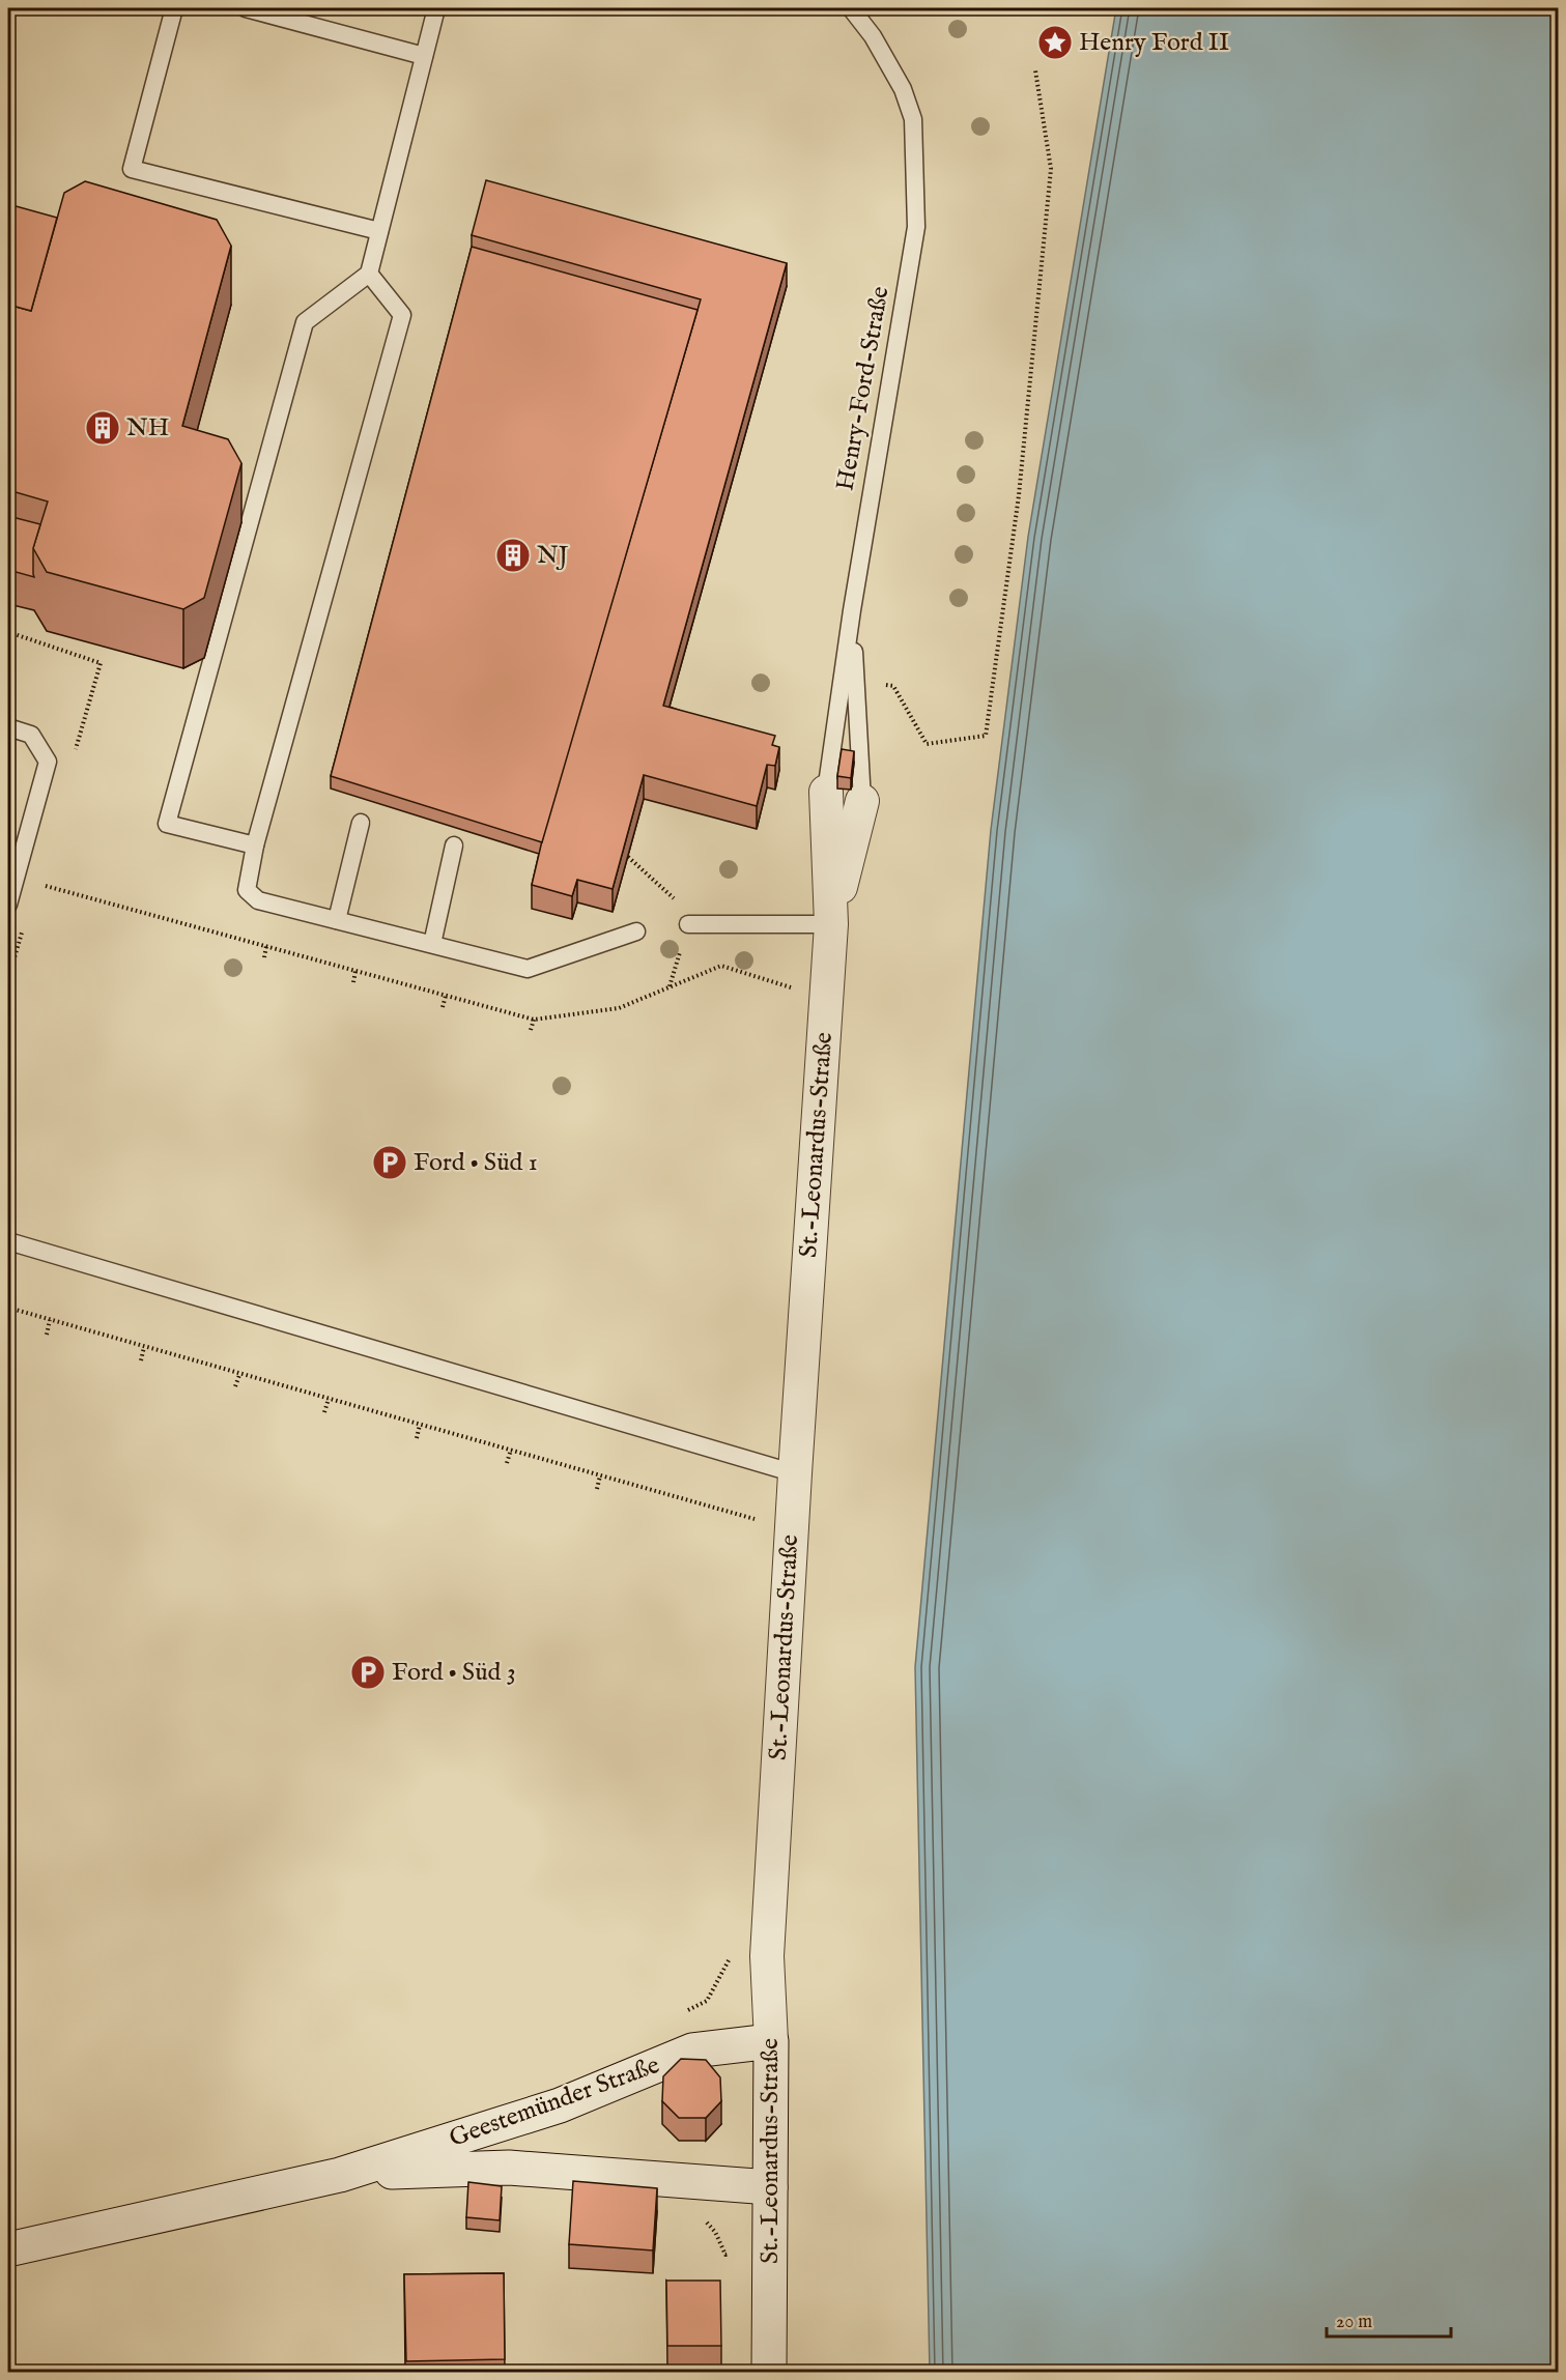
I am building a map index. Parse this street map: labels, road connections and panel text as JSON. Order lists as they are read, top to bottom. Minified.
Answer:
{"streets":{"street":["St.-Leonardus-Straße","Geestemünder Straße"],"lane":["Henry-Ford-Straße"]},"crossings":[["Henry-Ford-Straße","St.-Leonardus-Straße"],["St.-Leonardus-Straße","Geestemünder Straße"]],"places":{"place":["Henry Ford II"],"building":["NH","NJ"],"parking":["Ford • Süd 1","Ford • Süd 3"]},"scale_bar":"20 m"}
